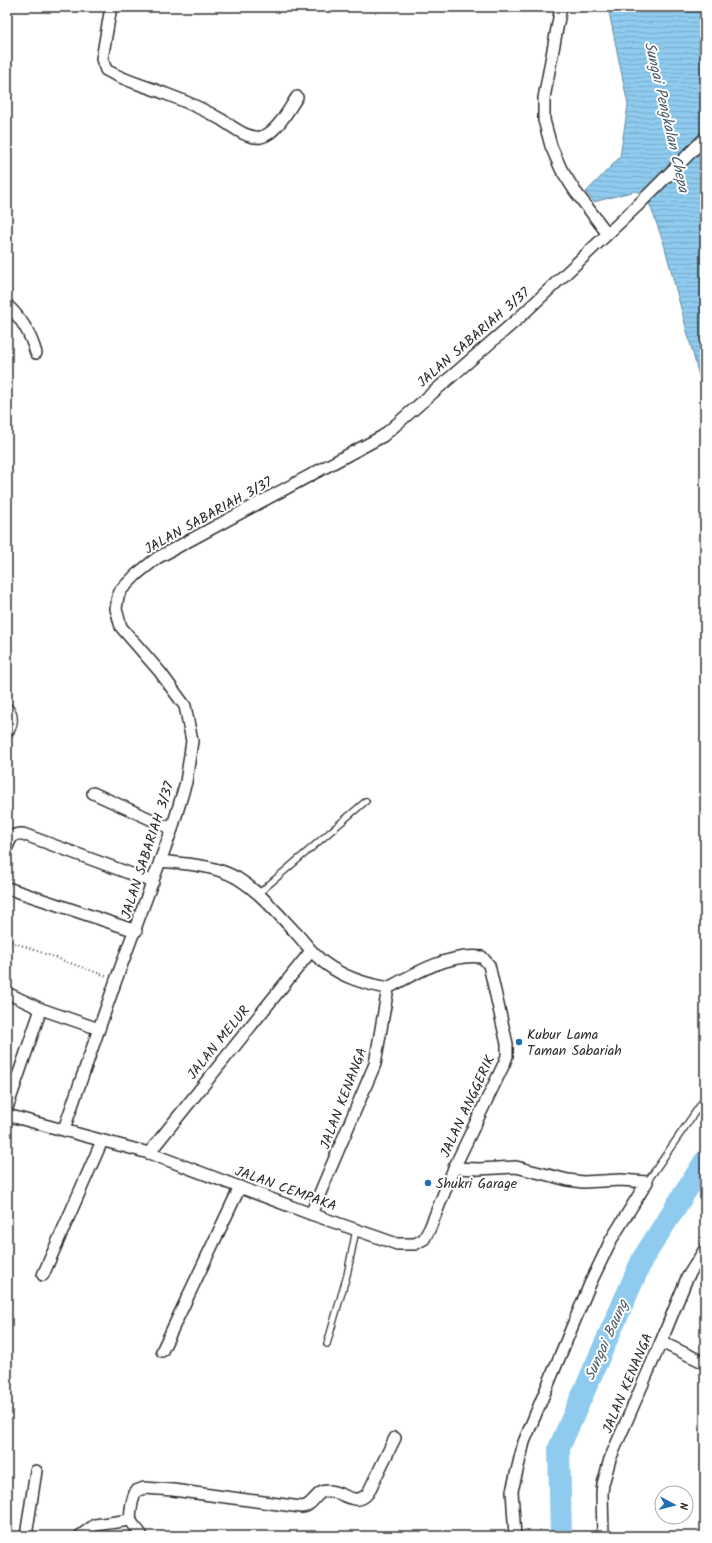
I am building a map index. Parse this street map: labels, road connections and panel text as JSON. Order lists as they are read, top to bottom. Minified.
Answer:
{"streets":{"street":["JALAN SABARIAH 3/37","JALAN MELUR","JALAN KENANGA","JALAN ANGGERIK","JALAN CEMPAKA"]},"crossings":[["JALAN SABARIAH 3/37","JALAN CEMPAKA"],["JALAN MELUR","JALAN CEMPAKA"],["JALAN KENANGA","JALAN ANGGERIK"],["JALAN KENANGA","JALAN CEMPAKA"],["JALAN ANGGERIK","JALAN CEMPAKA"]],"water":["Sungai Pengkalan Chepa","Sungai Baung"],"places":["Kubur Lama Taman Sabariah","Shukri Garage"],"north":"right"}
